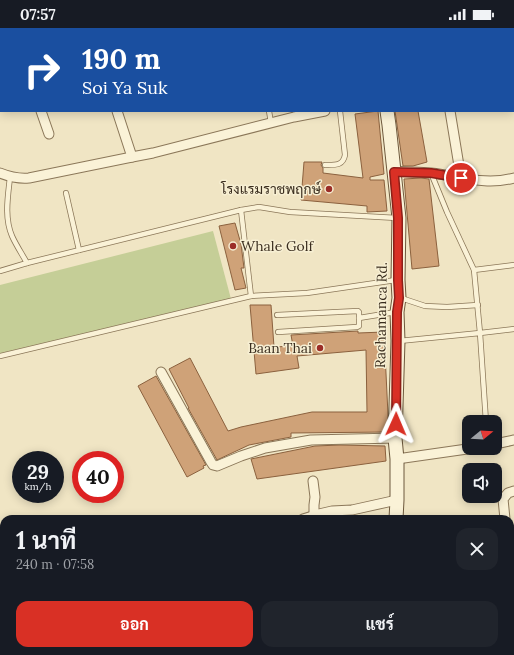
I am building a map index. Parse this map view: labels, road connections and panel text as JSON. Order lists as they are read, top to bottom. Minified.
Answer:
{"streets":{"street":["Rachamanca Rd."]},"places":["โรงแรมราชพฤกษ์","Whale Golf","Baan Thai"],"north":"right","page":{"status":"07:57","turn":["190 m","Soi Ya Suk"],"speed":"29 km/h","limit":"40","heading":["1 นาที","240 m · 07:58"],"buttons":["ออก","แชร์"]}}
